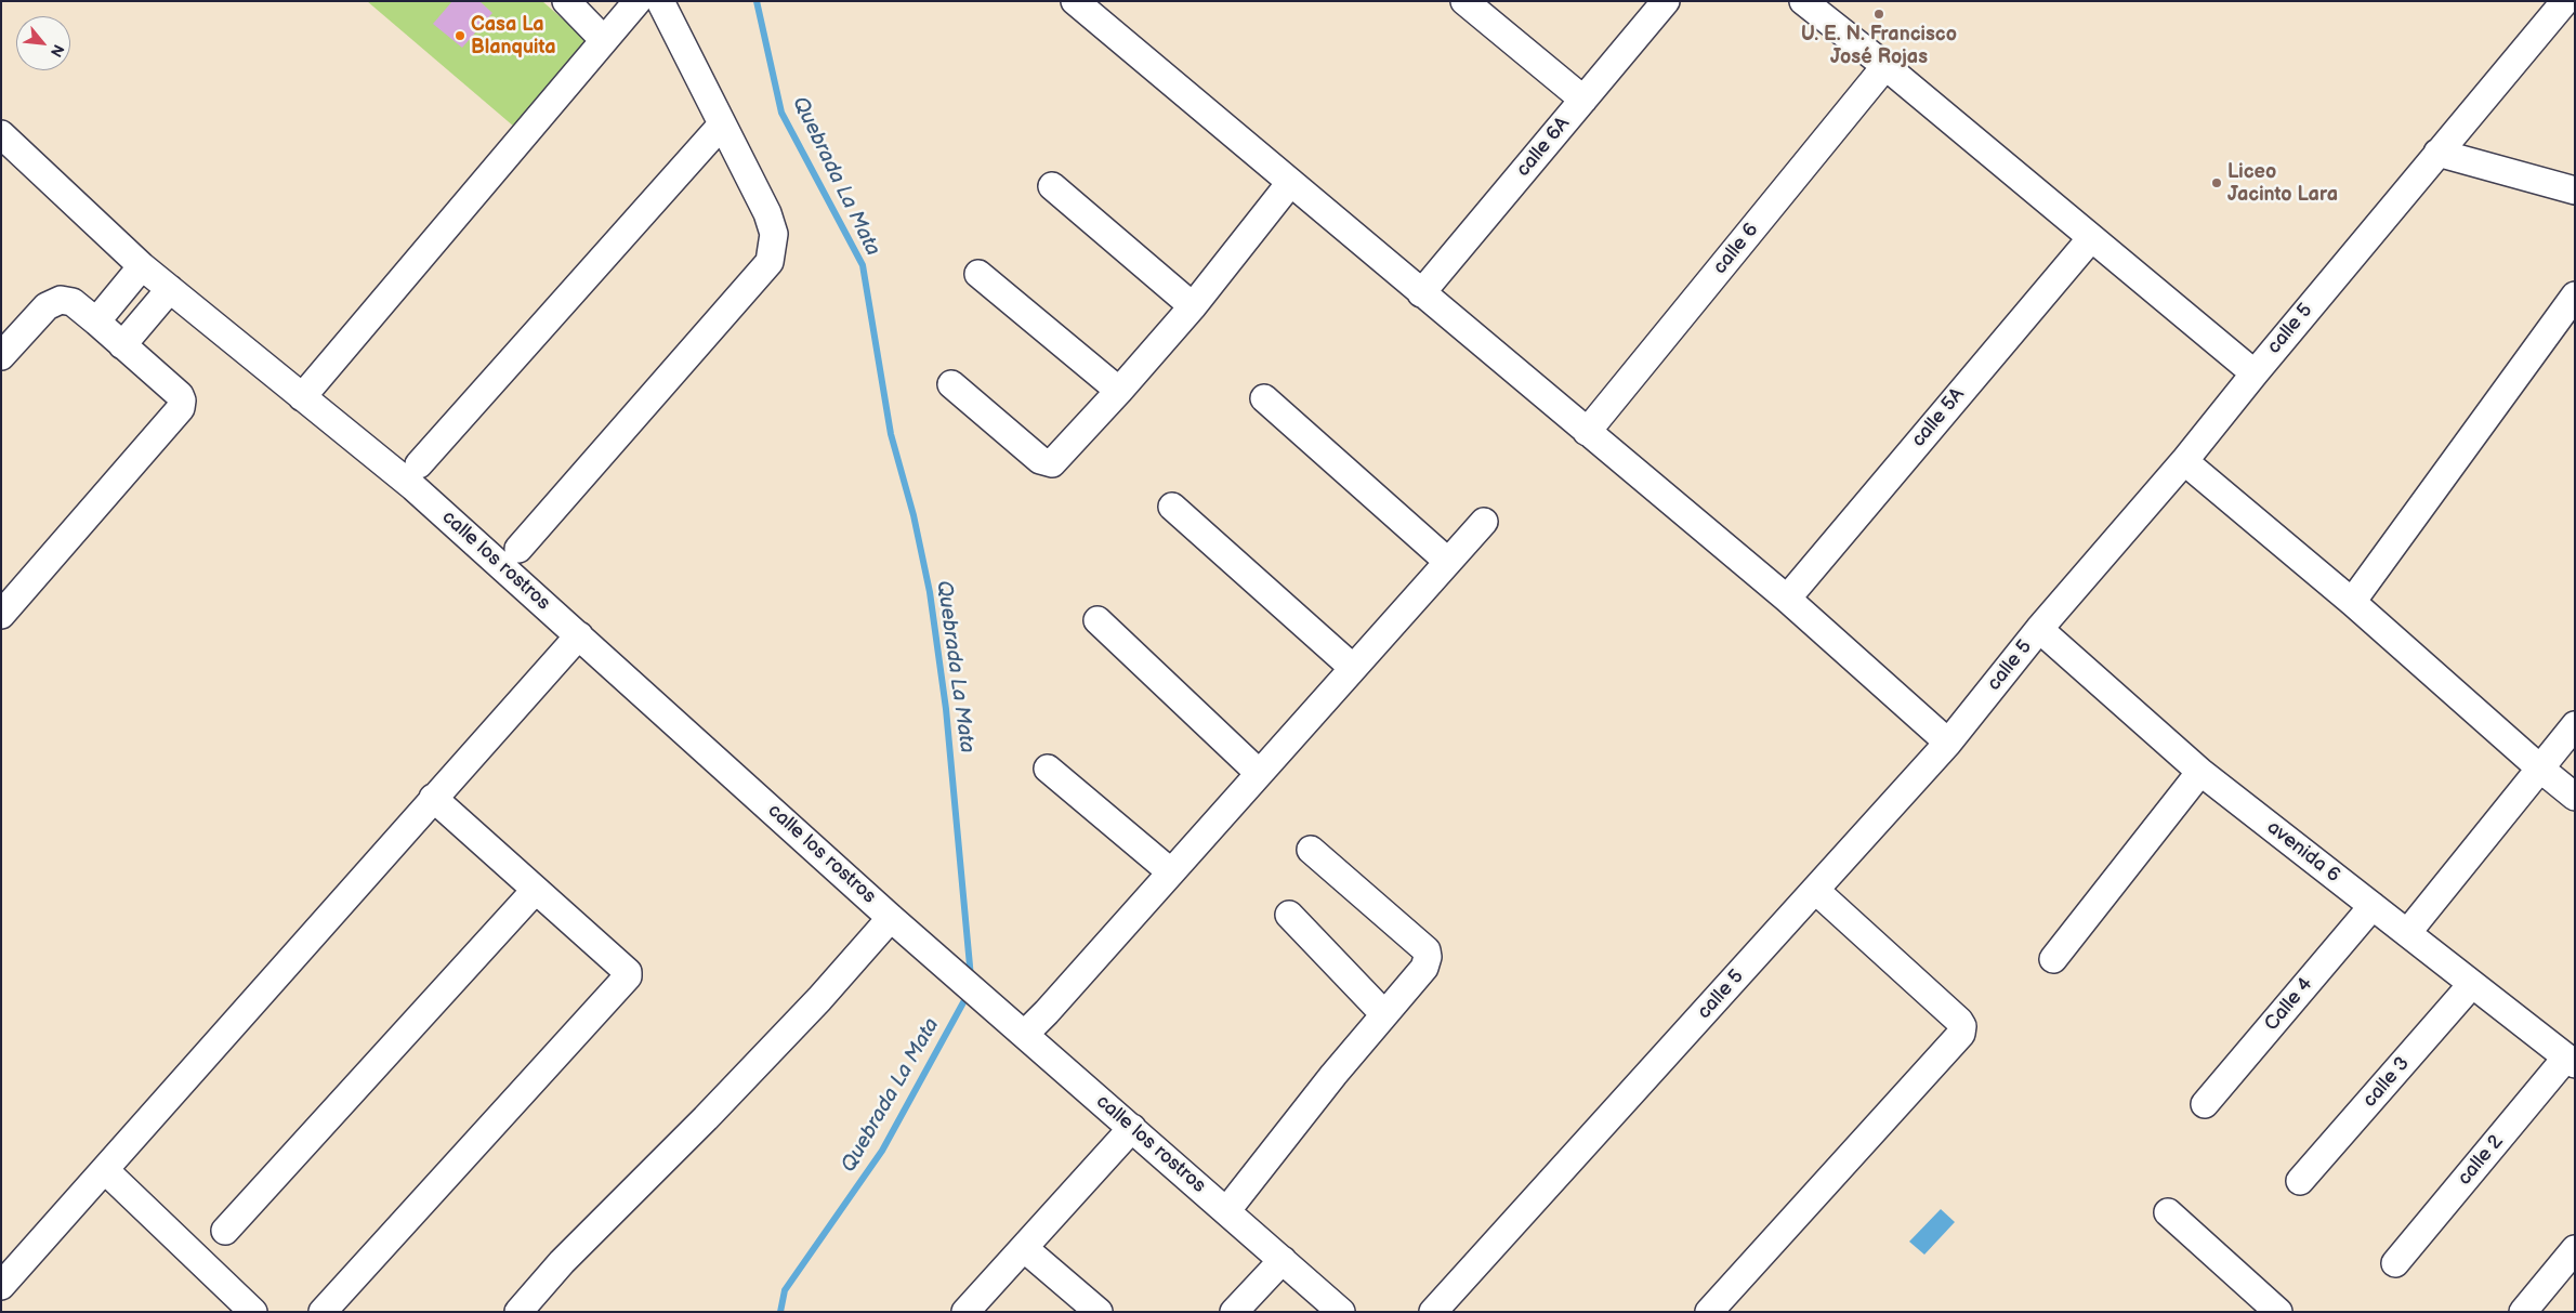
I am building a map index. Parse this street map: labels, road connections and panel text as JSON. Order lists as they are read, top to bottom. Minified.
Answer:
{"streets":{"street":["calle 6A","calle 6","calle 5","calle 5A","calle los rostros","avenida 6","Calle 4","calle 3","calle 2"]},"crossings":[["calle 5","avenida 6"],["avenida 6","Calle 4"],["avenida 6","calle 3"],["avenida 6","calle 2"]],"water":["Quebrada La Mata"],"places":["U. E. N. Francisco José Rojas","Casa La Blanquita","Liceo Jacinto Lara"],"north":"bottom right"}
